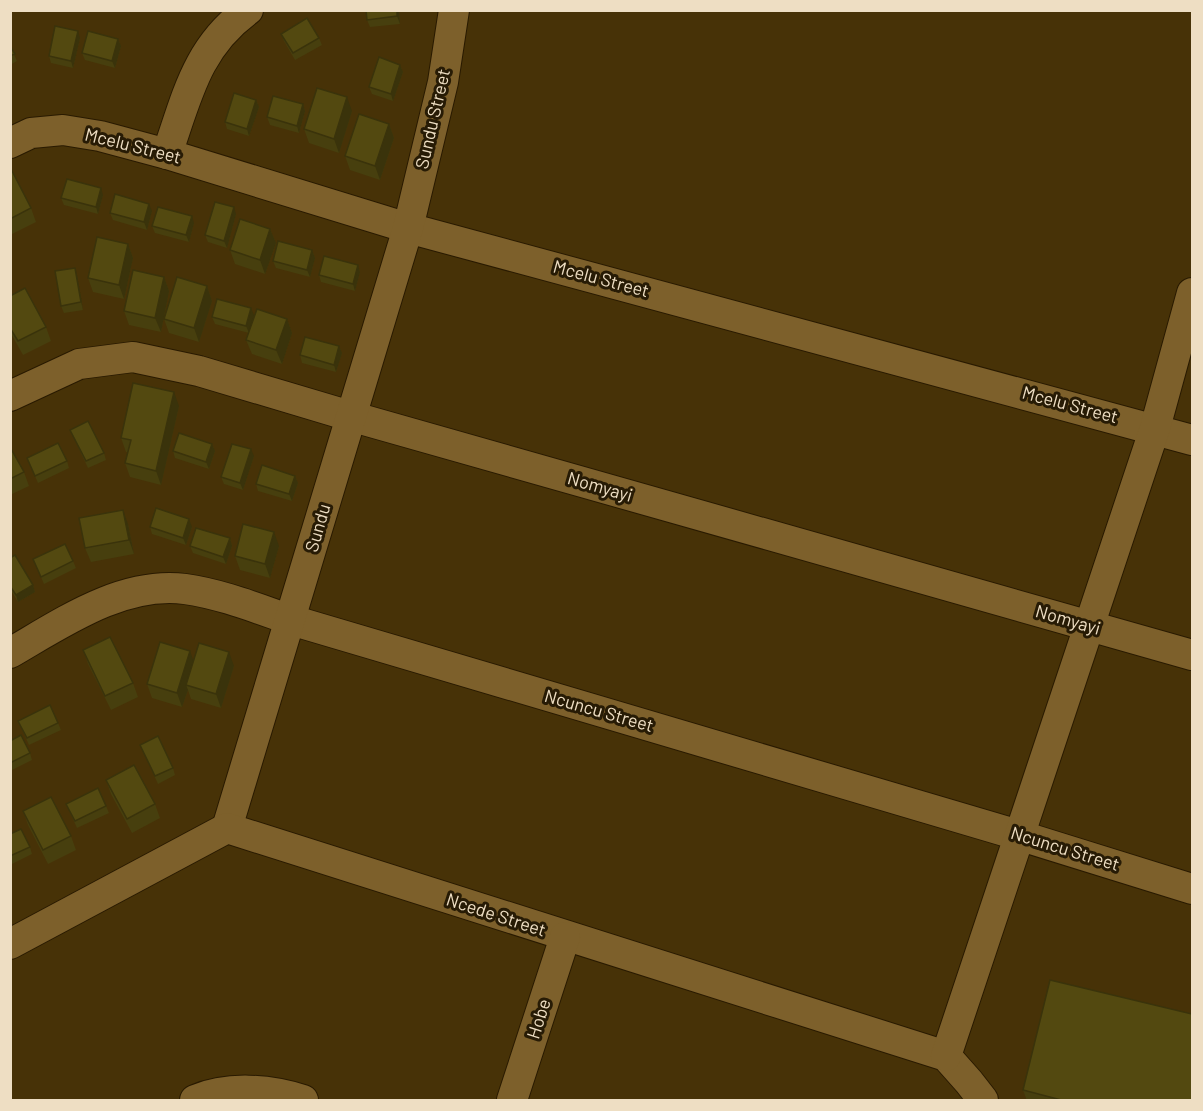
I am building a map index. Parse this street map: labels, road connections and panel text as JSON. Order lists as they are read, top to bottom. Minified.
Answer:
{"streets":{"street":["Sundu Street","Mcelu Street","Nomyayi","Sundu","Ncuncu Street","Ncede Street","Hobe"]},"crossings":[["Sundu Street","Mcelu Street"],["Sundu Street","Sundu"],["Mcelu Street","Sundu"],["Nomyayi","Sundu"],["Sundu","Ncuncu Street"],["Sundu","Ncede Street"],["Ncede Street","Hobe"]]}
